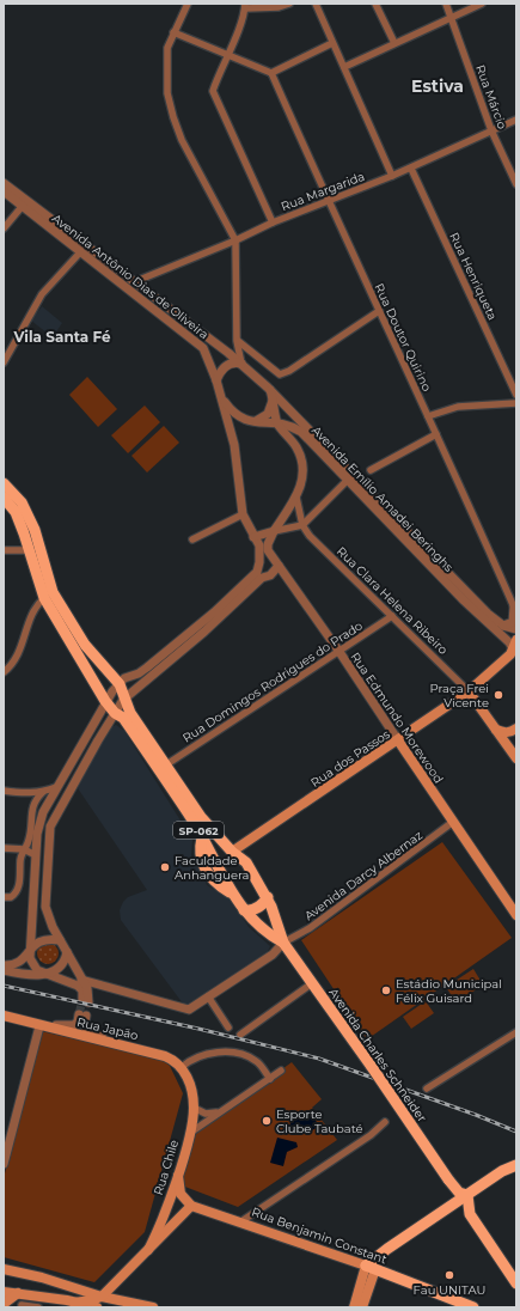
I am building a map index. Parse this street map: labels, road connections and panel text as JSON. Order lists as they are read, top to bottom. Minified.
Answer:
{"streets":{"main road":["Rua Edmundo Morewood","Rua dos Passos","SP-062","Rua Japão","Avenida Charles Schneider","Rua Chile","Rua Benjamin Constant"],"street":["Rua Márcio","Rua Margarida","Avenida Antônio Dias de Oliveira","Rua Henriqueta","Rua Doutor Quirino","Avenida Emílio Amadei Beringhs","Rua Clara Helena Ribeiro","Rua Domingos Rodrigues do Prado","Avenida Darcy Albernaz"]},"crossings":[["Rua Márcio","Rua Margarida"],["Rua Margarida","Rua Henriqueta"],["Rua Margarida","Rua Doutor Quirino"],["Avenida Antônio Dias de Oliveira","Avenida Emílio Amadei Beringhs"],["Avenida Emílio Amadei Beringhs","Rua dos Passos"],["Rua Clara Helena Ribeiro","Rua Domingos Rodrigues do Prado"],["Rua Clara Helena Ribeiro","Rua dos Passos"],["Rua Domingos Rodrigues do Prado","Rua Edmundo Morewood"],["Rua Domingos Rodrigues do Prado","Avenida Charles Schneider"],["Rua Edmundo Morewood","Rua dos Passos"],["Rua Edmundo Morewood","Avenida Darcy Albernaz"],["Rua dos Passos","SP-062"],["Rua dos Passos","Avenida Charles Schneider"],["SP-062","Avenida Charles Schneider"],["Avenida Darcy Albernaz","Avenida Charles Schneider"],["Rua Japão","Rua Chile"],["Rua Chile","Rua Benjamin Constant"]],"districts":["Estiva","Vila Santa Fé"],"places":["Praça Frei Vicente","Faculdade Anhanguera","Estádio Municipal Félix Guisard","Esporte Clube Taubaté","Fau UNITAU"]}
